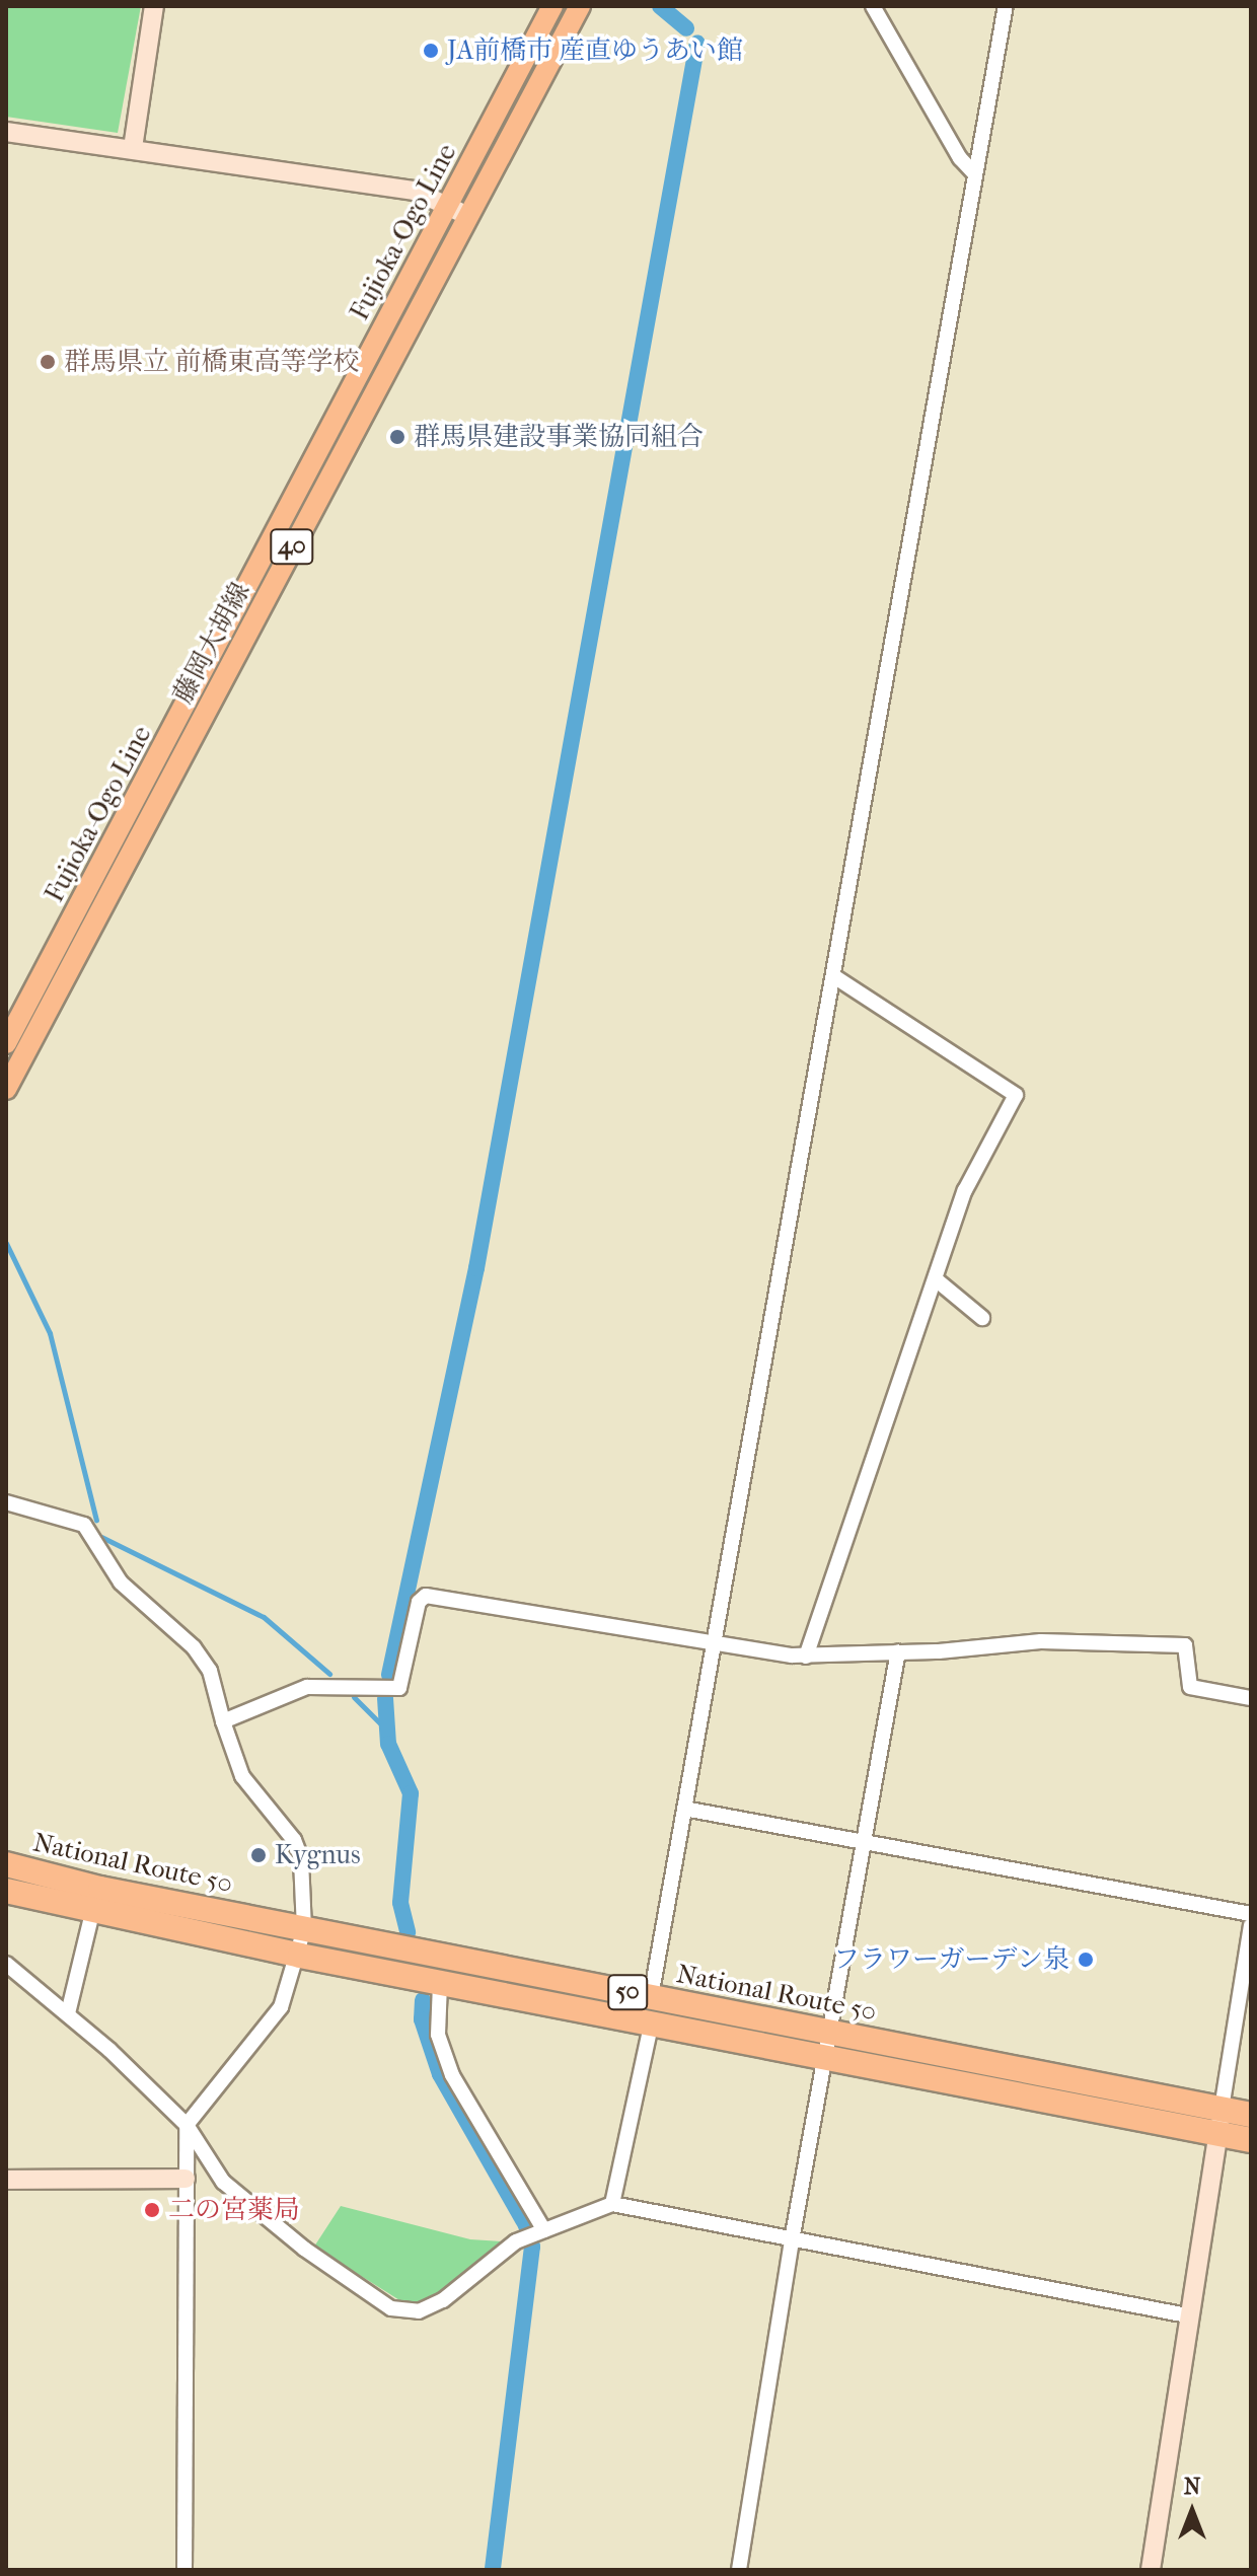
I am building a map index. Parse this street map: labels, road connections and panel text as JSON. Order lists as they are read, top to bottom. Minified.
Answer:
{"streets":{"highway":["National Route 50","50"],"main road":["Fujioka-Ogo Line","40","藤岡大胡線"]},"places":["JA前橋市 産直ゆうあい館","群馬県立 前橋東高等学校","群馬県建設事業協同組合","Kygnus","フラワーガーデン泉","二の宮薬局"],"north":"top"}
